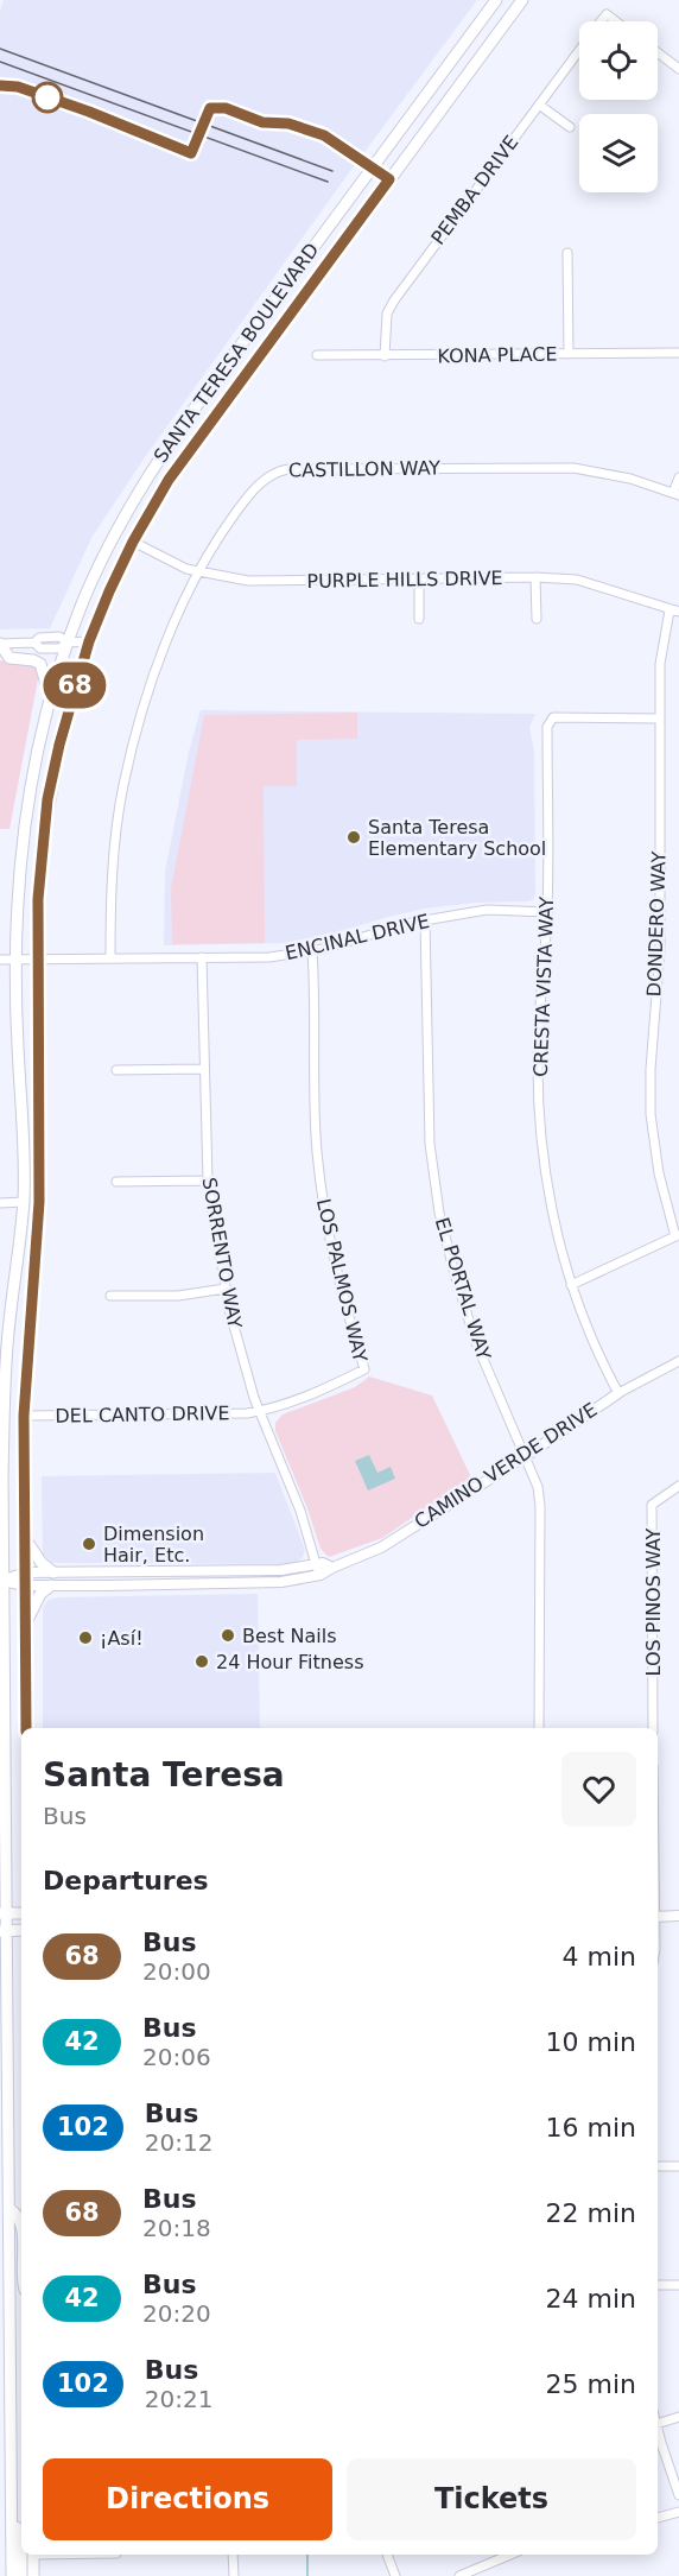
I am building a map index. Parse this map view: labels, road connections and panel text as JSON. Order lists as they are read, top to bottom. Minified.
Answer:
{"streets":{"main road":["SANTA TERESA BOULEVARD"],"street":["PEMBA DRIVE","KONA PLACE","CASTILLON WAY","PURPLE HILLS DRIVE","DONDERO WAY","ENCINAL DRIVE","CRESTA VISTA WAY","SORRENTO WAY","LOS PALMOS WAY","EL PORTAL WAY","DEL CANTO DRIVE","CAMINO VERDE DRIVE","LOS PINOS WAY"]},"crossings":[["PEMBA DRIVE","KONA PLACE"],["SANTA TERESA BOULEVARD","PURPLE HILLS DRIVE"],["SANTA TERESA BOULEVARD","ENCINAL DRIVE"],["SANTA TERESA BOULEVARD","DEL CANTO DRIVE"],["SANTA TERESA BOULEVARD","CAMINO VERDE DRIVE"],["CASTILLON WAY","PURPLE HILLS DRIVE"],["CASTILLON WAY","ENCINAL DRIVE"],["PURPLE HILLS DRIVE","DONDERO WAY"],["DONDERO WAY","CRESTA VISTA WAY"],["ENCINAL DRIVE","CRESTA VISTA WAY"],["ENCINAL DRIVE","SORRENTO WAY"],["ENCINAL DRIVE","LOS PALMOS WAY"],["ENCINAL DRIVE","EL PORTAL WAY"],["CRESTA VISTA WAY","CAMINO VERDE DRIVE"],["SORRENTO WAY","LOS PALMOS WAY"],["SORRENTO WAY","DEL CANTO DRIVE"],["SORRENTO WAY","CAMINO VERDE DRIVE"],["LOS PALMOS WAY","DEL CANTO DRIVE"],["EL PORTAL WAY","CAMINO VERDE DRIVE"]],"places":["Santa Teresa Elementary School","Dimension Hair, Etc.","Best Nails","¡Así!","24 Hour Fitness"],"lines":["bus line 68"],"page":{"on_map":"68","heading":[["Santa Teresa","Bus"],"Departures"],"list":[{"mark":"68","name":"Bus","note":"20:00","value":"4 min"},{"mark":"42","name":"Bus","note":"20:06","value":"10 min"},{"mark":"102","name":"Bus","note":"20:12","value":"16 min"},{"mark":"68","name":"Bus","note":"20:18","value":"22 min"},{"mark":"42","name":"Bus","note":"20:20","value":"24 min"},{"mark":"102","name":"Bus","note":"20:21","value":"25 min"}],"buttons":["Directions","Tickets"]}}
